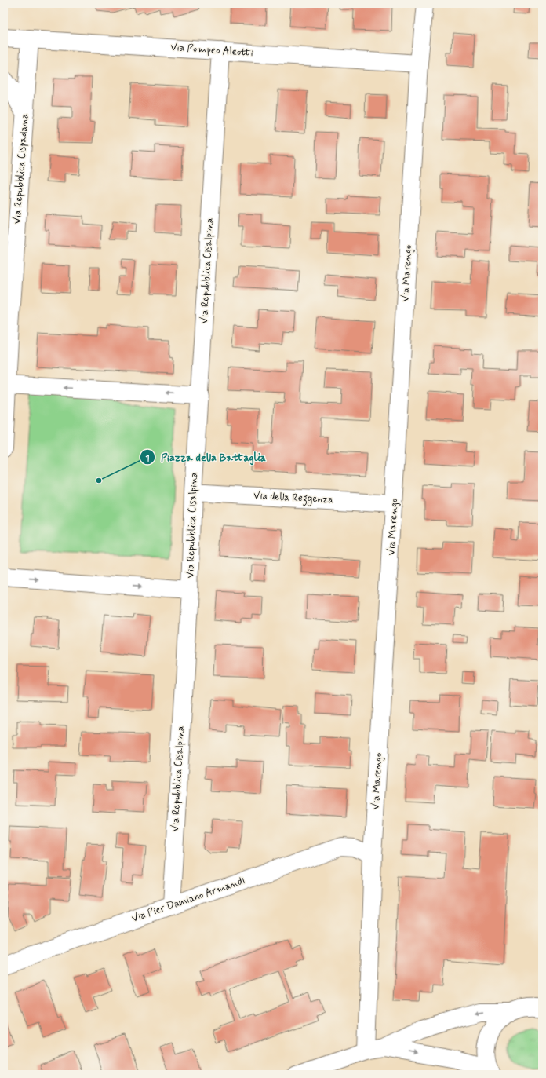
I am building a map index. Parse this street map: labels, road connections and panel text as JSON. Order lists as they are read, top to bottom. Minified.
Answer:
{"streets":{"street":["Via Pompeo Aleotti","Via Repubblica Cispadana","Via Repubblica Cisalpina","Via Marengo","Via della Reggenza","Via Pier Damiano Armandi"]},"crossings":[["Via Pompeo Aleotti","Via Repubblica Cispadana"],["Via Pompeo Aleotti","Via Repubblica Cisalpina"],["Via Pompeo Aleotti","Via Marengo"],["Via Repubblica Cisalpina","Via della Reggenza"],["Via Repubblica Cisalpina","Via Pier Damiano Armandi"],["Via Marengo","Via della Reggenza"],["Via Marengo","Via Pier Damiano Armandi"]],"places":["Piazza della Battaglia"]}
